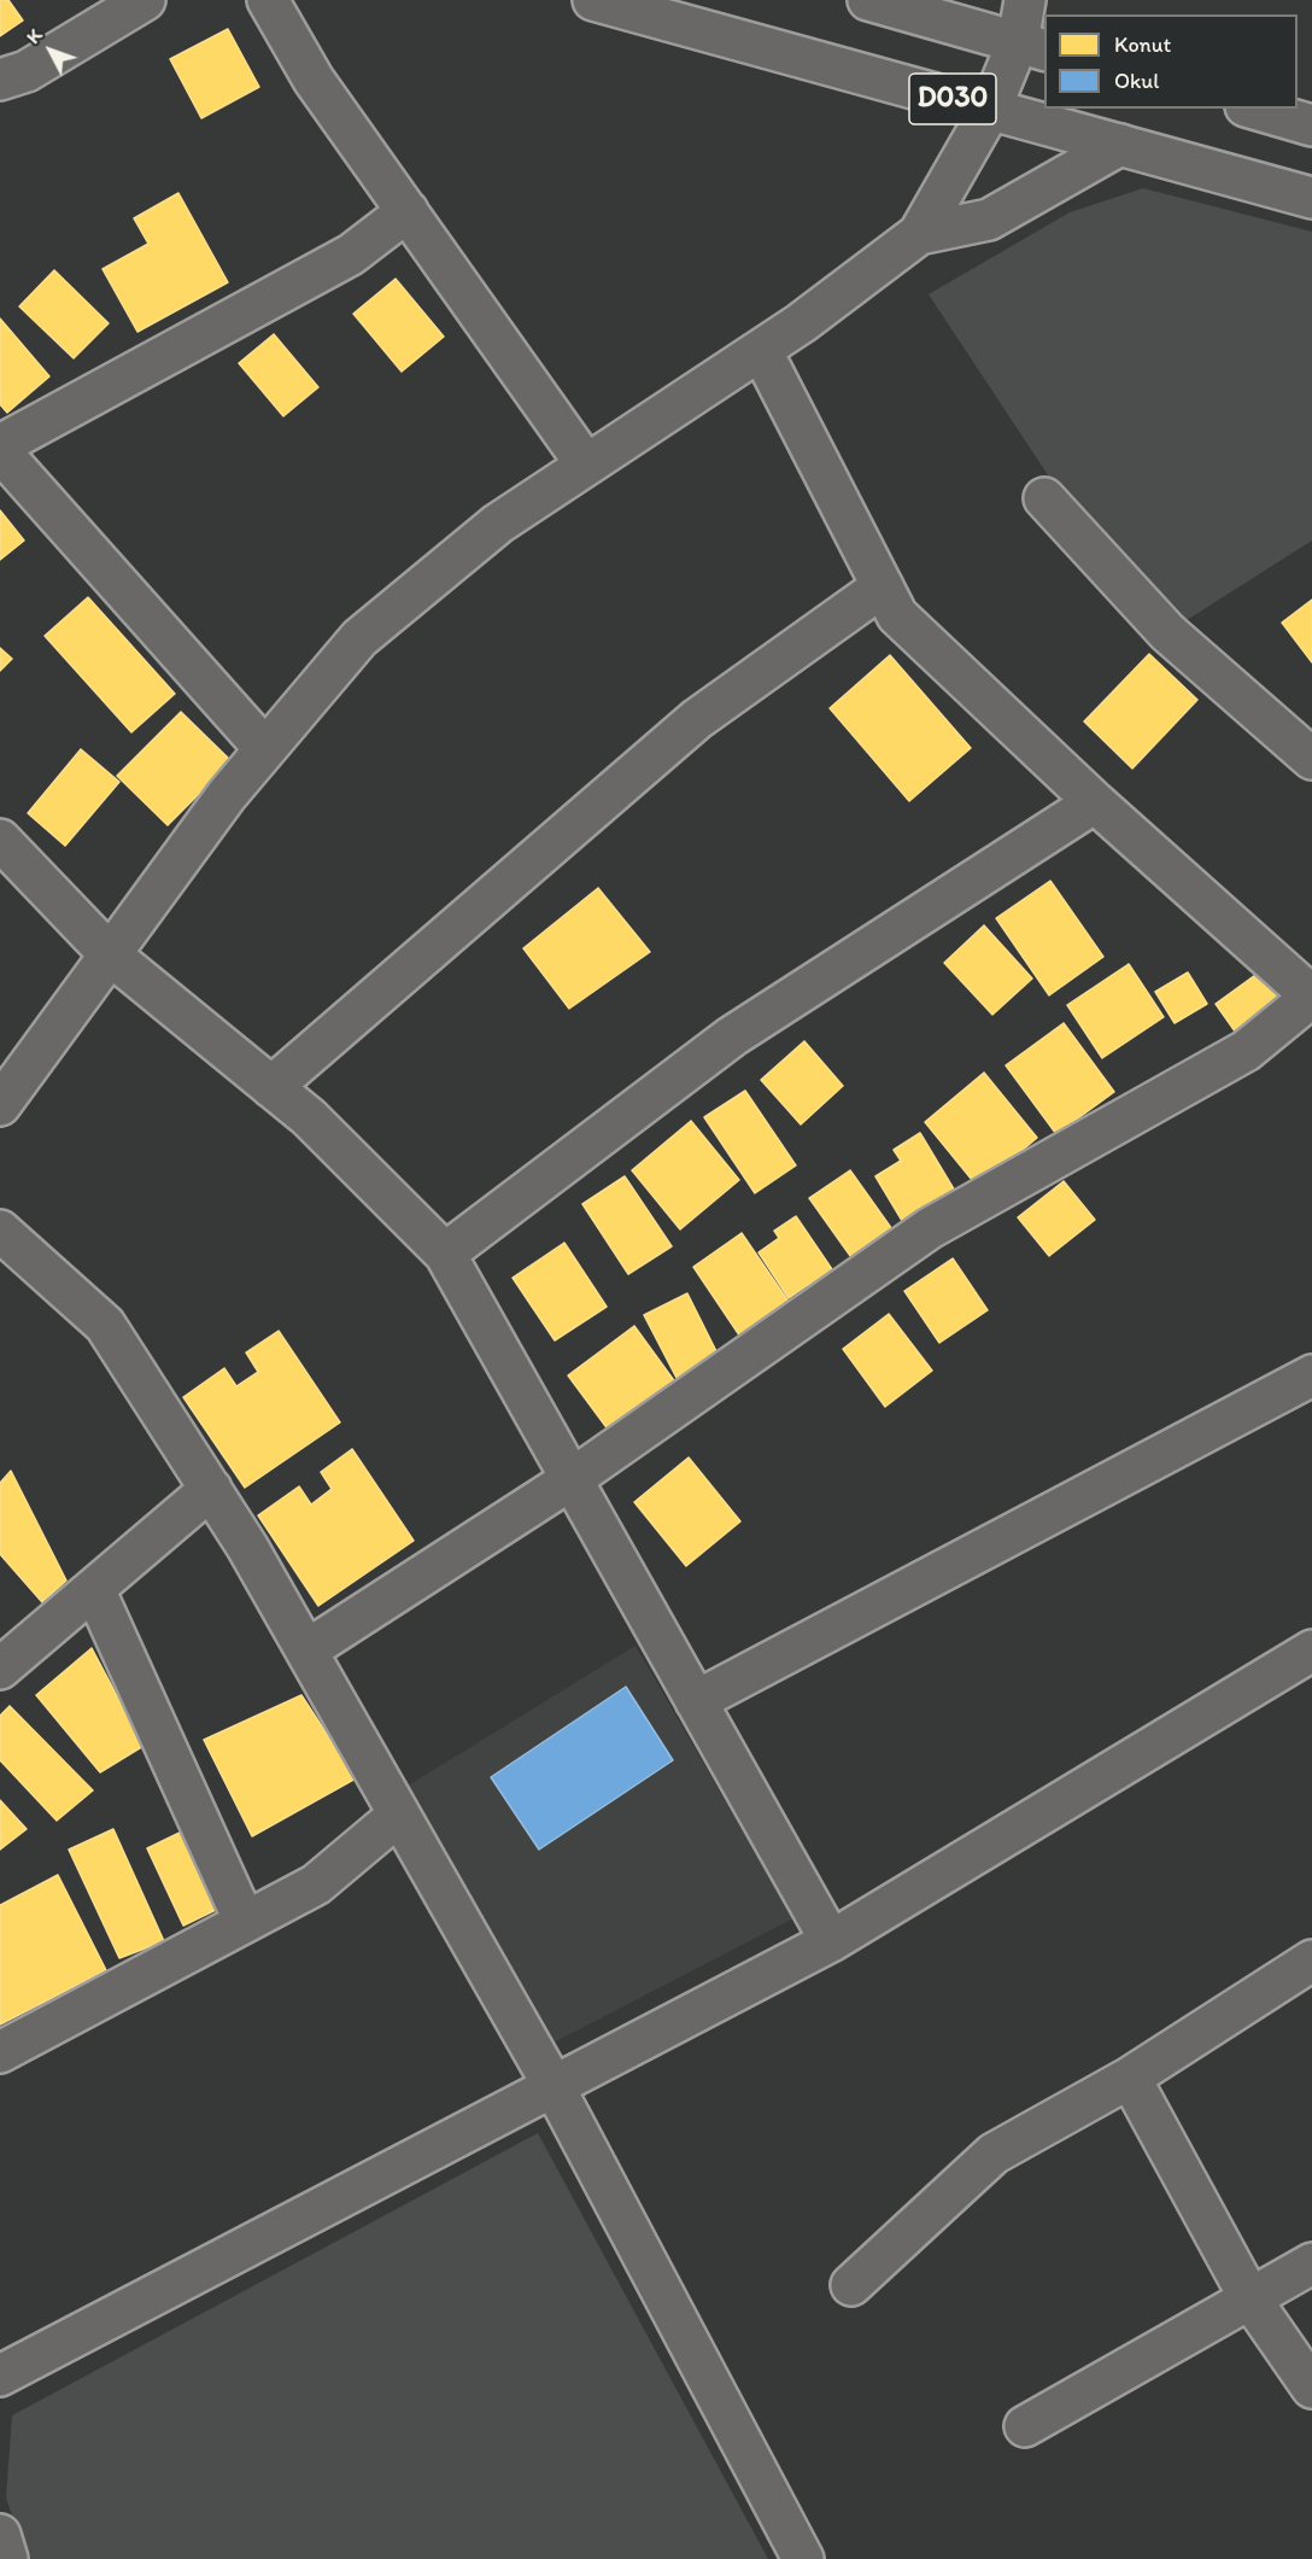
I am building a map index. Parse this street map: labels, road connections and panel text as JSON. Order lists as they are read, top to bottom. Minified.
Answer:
{"streets":{"street":["D030"]},"legend":["Konut","Okul"],"north":"top left"}
